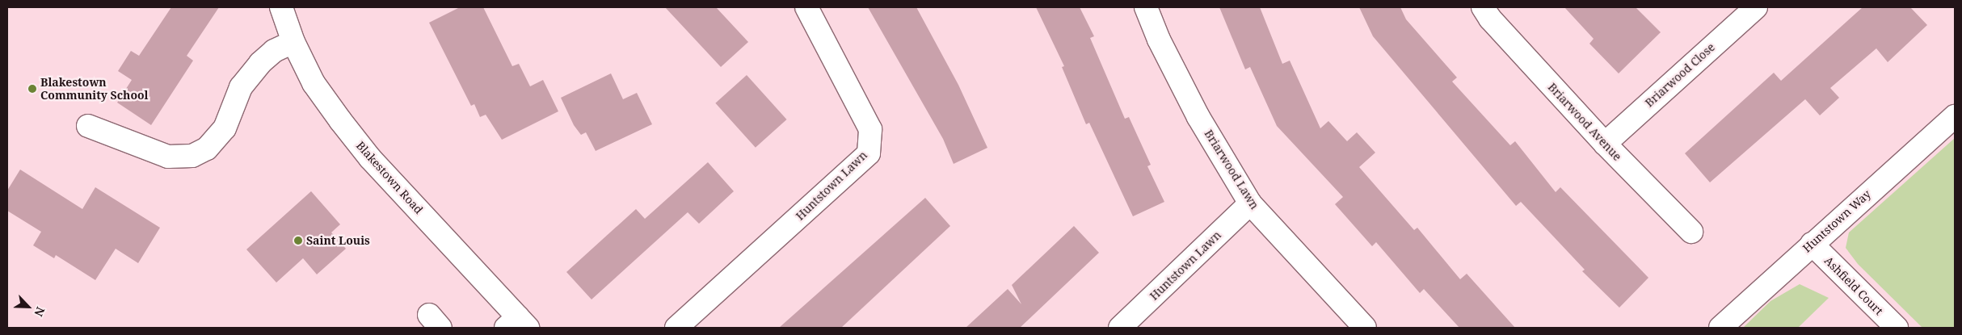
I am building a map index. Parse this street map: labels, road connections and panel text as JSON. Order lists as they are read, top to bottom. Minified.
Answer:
{"streets":{"street":["Briarwood Close","Briarwood Avenue","Briarwood Lawn","Blakestown Road","Huntstown Lawn","Huntstown Way","Ashfield Court"]},"crossings":[["Briarwood Close","Briarwood Avenue"],["Briarwood Lawn","Huntstown Lawn"],["Huntstown Way","Ashfield Court"]],"places":["Blakestown Community School","Saint Louis"],"north":"bottom right"}
